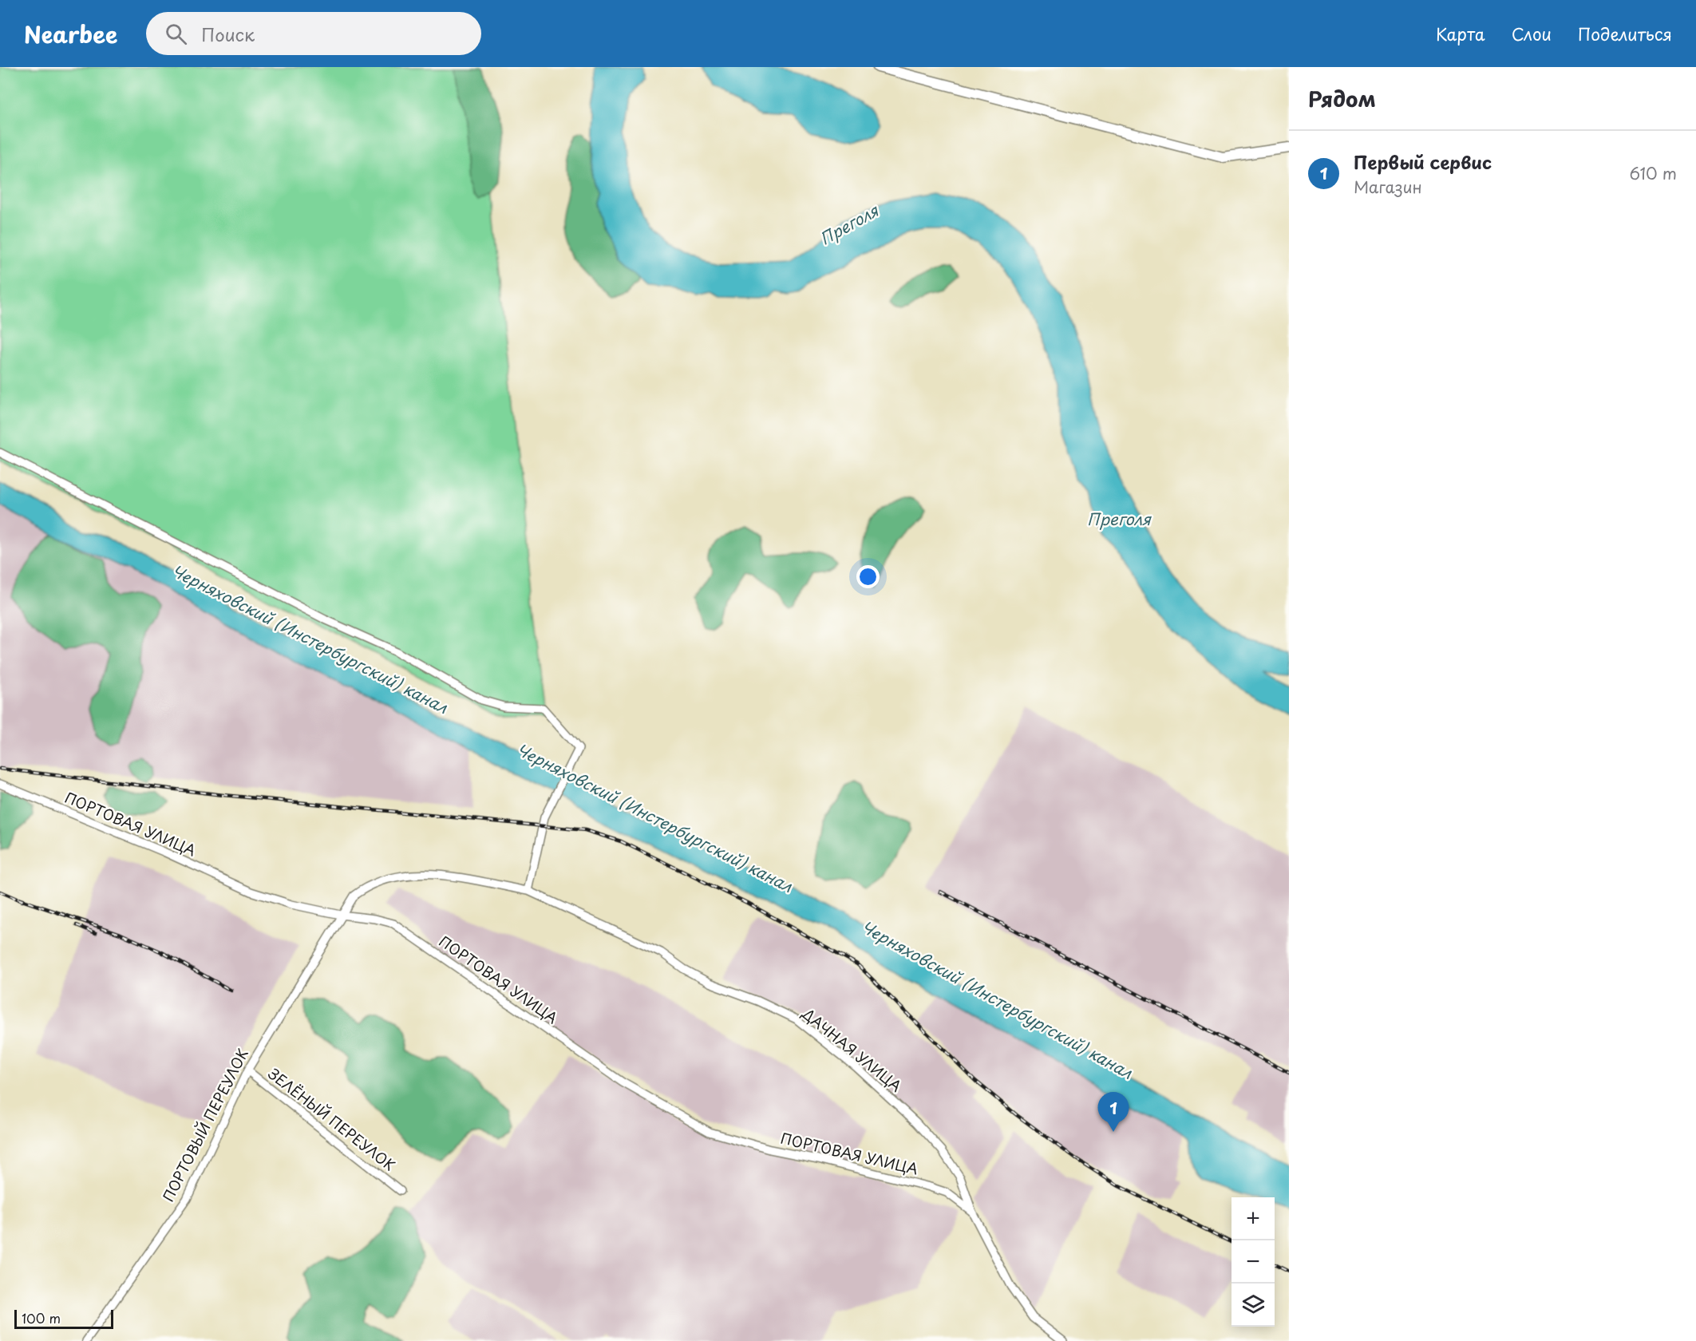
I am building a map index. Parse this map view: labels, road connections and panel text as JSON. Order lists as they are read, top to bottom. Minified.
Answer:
{"streets":{"street":["ПОРТОВАЯ УЛИЦА","ДАЧНАЯ УЛИЦА","ЗЕЛЁНЫЙ ПЕРЕУЛОК","ПОРТОВЫЙ ПЕРЕУЛОК"]},"crossings":[["ПОРТОВАЯ УЛИЦА","ДАЧНАЯ УЛИЦА"],["ПОРТОВАЯ УЛИЦА","ПОРТОВЫЙ ПЕРЕУЛОК"],["ДАЧНАЯ УЛИЦА","ПОРТОВЫЙ ПЕРЕУЛОК"],["ЗЕЛЁНЫЙ ПЕРЕУЛОК","ПОРТОВЫЙ ПЕРЕУЛОК"]],"water":["Преголя","Черняховский (Инстербургский) канал"],"scale_bar":"100 m","page":{"header":"Nearbee","search":"Поиск","nav":["Карта","Слои","Поделиться"],"heading":"Рядом","list":[{"mark":"1","name":"Первый сервис","note":"Магазин","value":"610 m"}],"pins":"1","map_buttons":["+","−"],"scale":"100 m"}}
